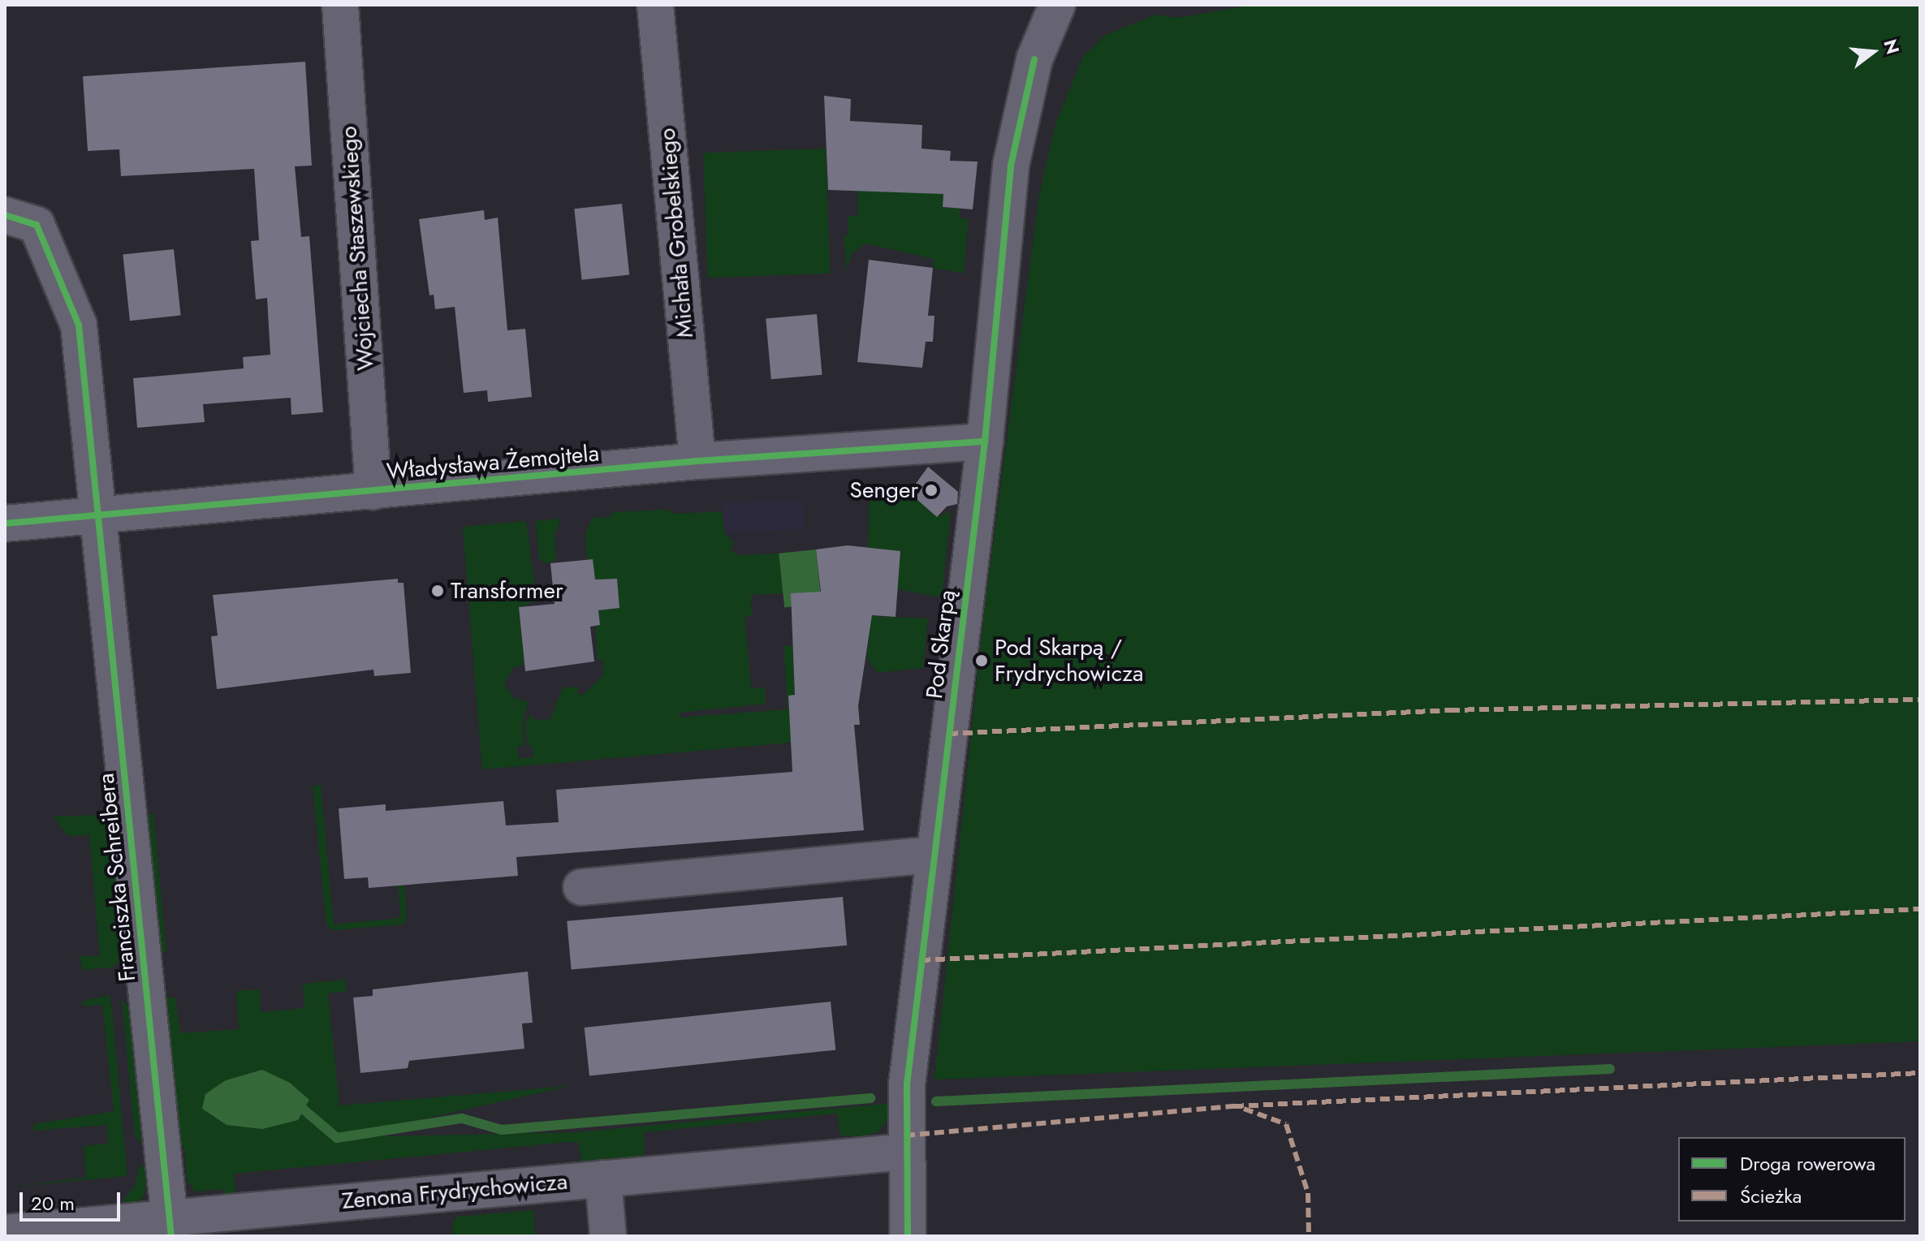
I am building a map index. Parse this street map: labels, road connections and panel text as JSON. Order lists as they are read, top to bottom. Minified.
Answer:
{"streets":{"street":["Michała Grobelskiego","Wojciecha Staszewskiego","Władysława Żemojtela","Pod Skarpą","Franciszka Schreibera","Zenona Frydrychowicza"]},"crossings":[["Michała Grobelskiego","Władysława Żemojtela"],["Wojciecha Staszewskiego","Władysława Żemojtela"],["Władysława Żemojtela","Pod Skarpą"],["Władysława Żemojtela","Franciszka Schreibera"],["Pod Skarpą","Zenona Frydrychowicza"],["Franciszka Schreibera","Zenona Frydrychowicza"]],"places":["Senger","Transformer","Pod Skarpą / Frydrychowicza"],"legend":["Droga rowerowa","Ścieżka"],"scale_bar":"20 m","north":"right"}
